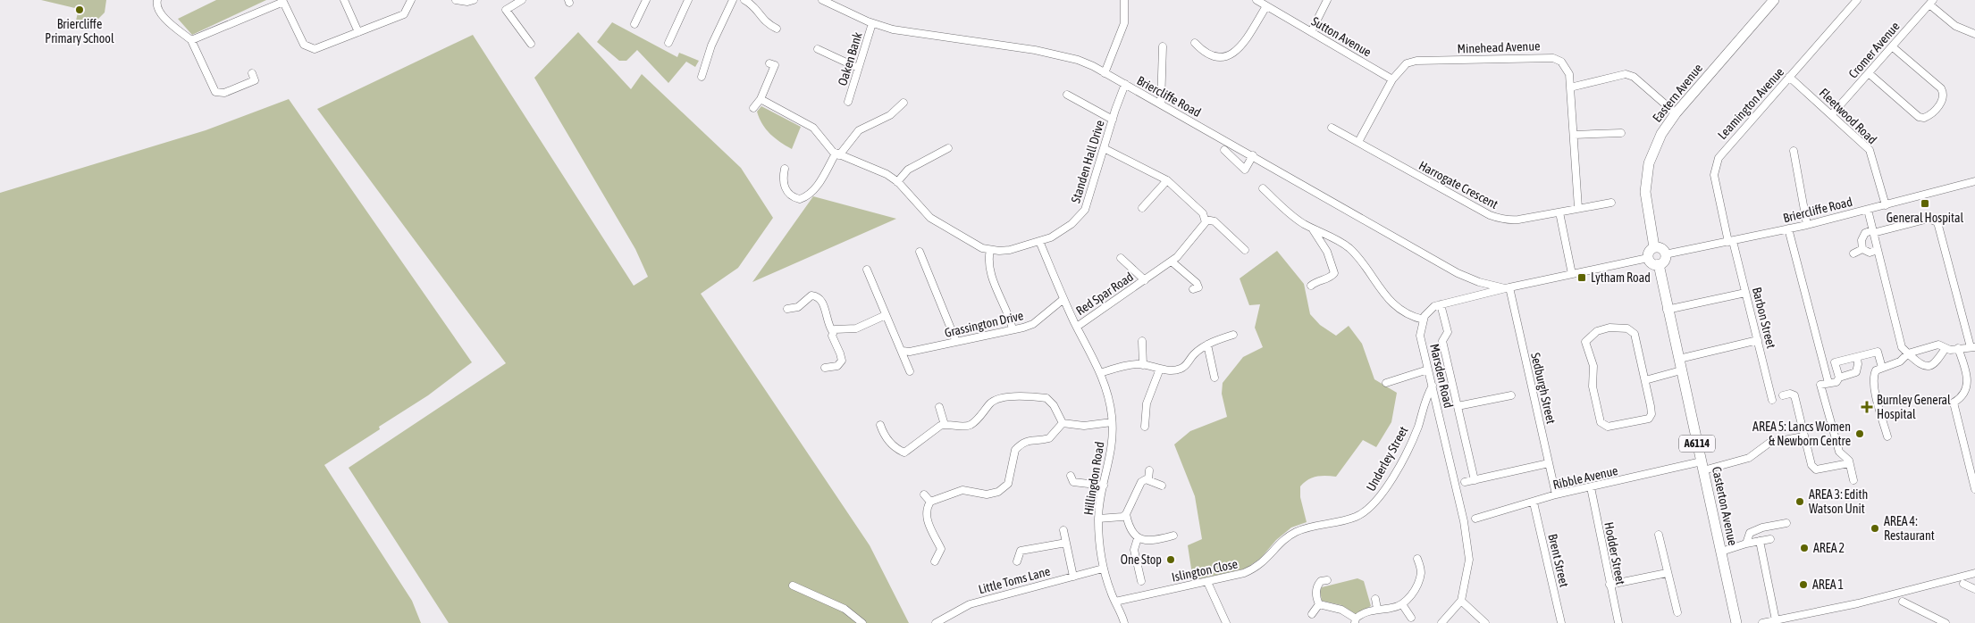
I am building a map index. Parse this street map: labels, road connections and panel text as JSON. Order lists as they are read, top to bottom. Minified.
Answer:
{"streets":{"highway":["Eastern Avenue","A6114","Casterton Avenue"],"street":["Sutton Avenue","Minehead Avenue","Cromer Avenue","Oaken Bank","Briercliffe Road","Leamington Avenue","Fleetwood Road","Standen Hall Drive","Harrogate Crescent","Red Spar Road","Barbon Street","Grassington Drive","Marsden Road","Sedburgh Street","Underley Street","Ribble Avenue","Hillingdon Road","Hodder Street","Brent Street","Islington Close","Little Toms Lane"]},"crossings":[["Sutton Avenue","Minehead Avenue"],["Minehead Avenue","Harrogate Crescent"],["Cromer Avenue","Fleetwood Road"],["Oaken Bank","Briercliffe Road"],["Eastern Avenue","Briercliffe Road"],["Eastern Avenue","Casterton Avenue"],["Briercliffe Road","Leamington Avenue"],["Briercliffe Road","Fleetwood Road"],["Briercliffe Road","Standen Hall Drive"],["Briercliffe Road","Barbon Street"],["Briercliffe Road","Marsden Road"],["Briercliffe Road","Sedburgh Street"],["Briercliffe Road","Casterton Avenue"],["Leamington Avenue","Fleetwood Road"],["Leamington Avenue","Barbon Street"],["Standen Hall Drive","Hillingdon Road"],["Red Spar Road","Hillingdon Road"],["Grassington Drive","Hillingdon Road"],["Marsden Road","Underley Street"],["Sedburgh Street","Ribble Avenue"],["Underley Street","Islington Close"],["Ribble Avenue","Casterton Avenue"],["Ribble Avenue","Hodder Street"],["Ribble Avenue","Brent Street"],["Hillingdon Road","Islington Close"],["Hillingdon Road","Little Toms Lane"]],"places":{"other":["Briercliffe Primary School","AREA 5: Lancs Women & Newborn Centre","AREA 3: Edith Watson Unit","AREA 4: Restaurant","AREA 2","One Stop","AREA 1"],"transit":["General Hospital","Lytham Road"],"health":["Burnley General Hospital"]}}
